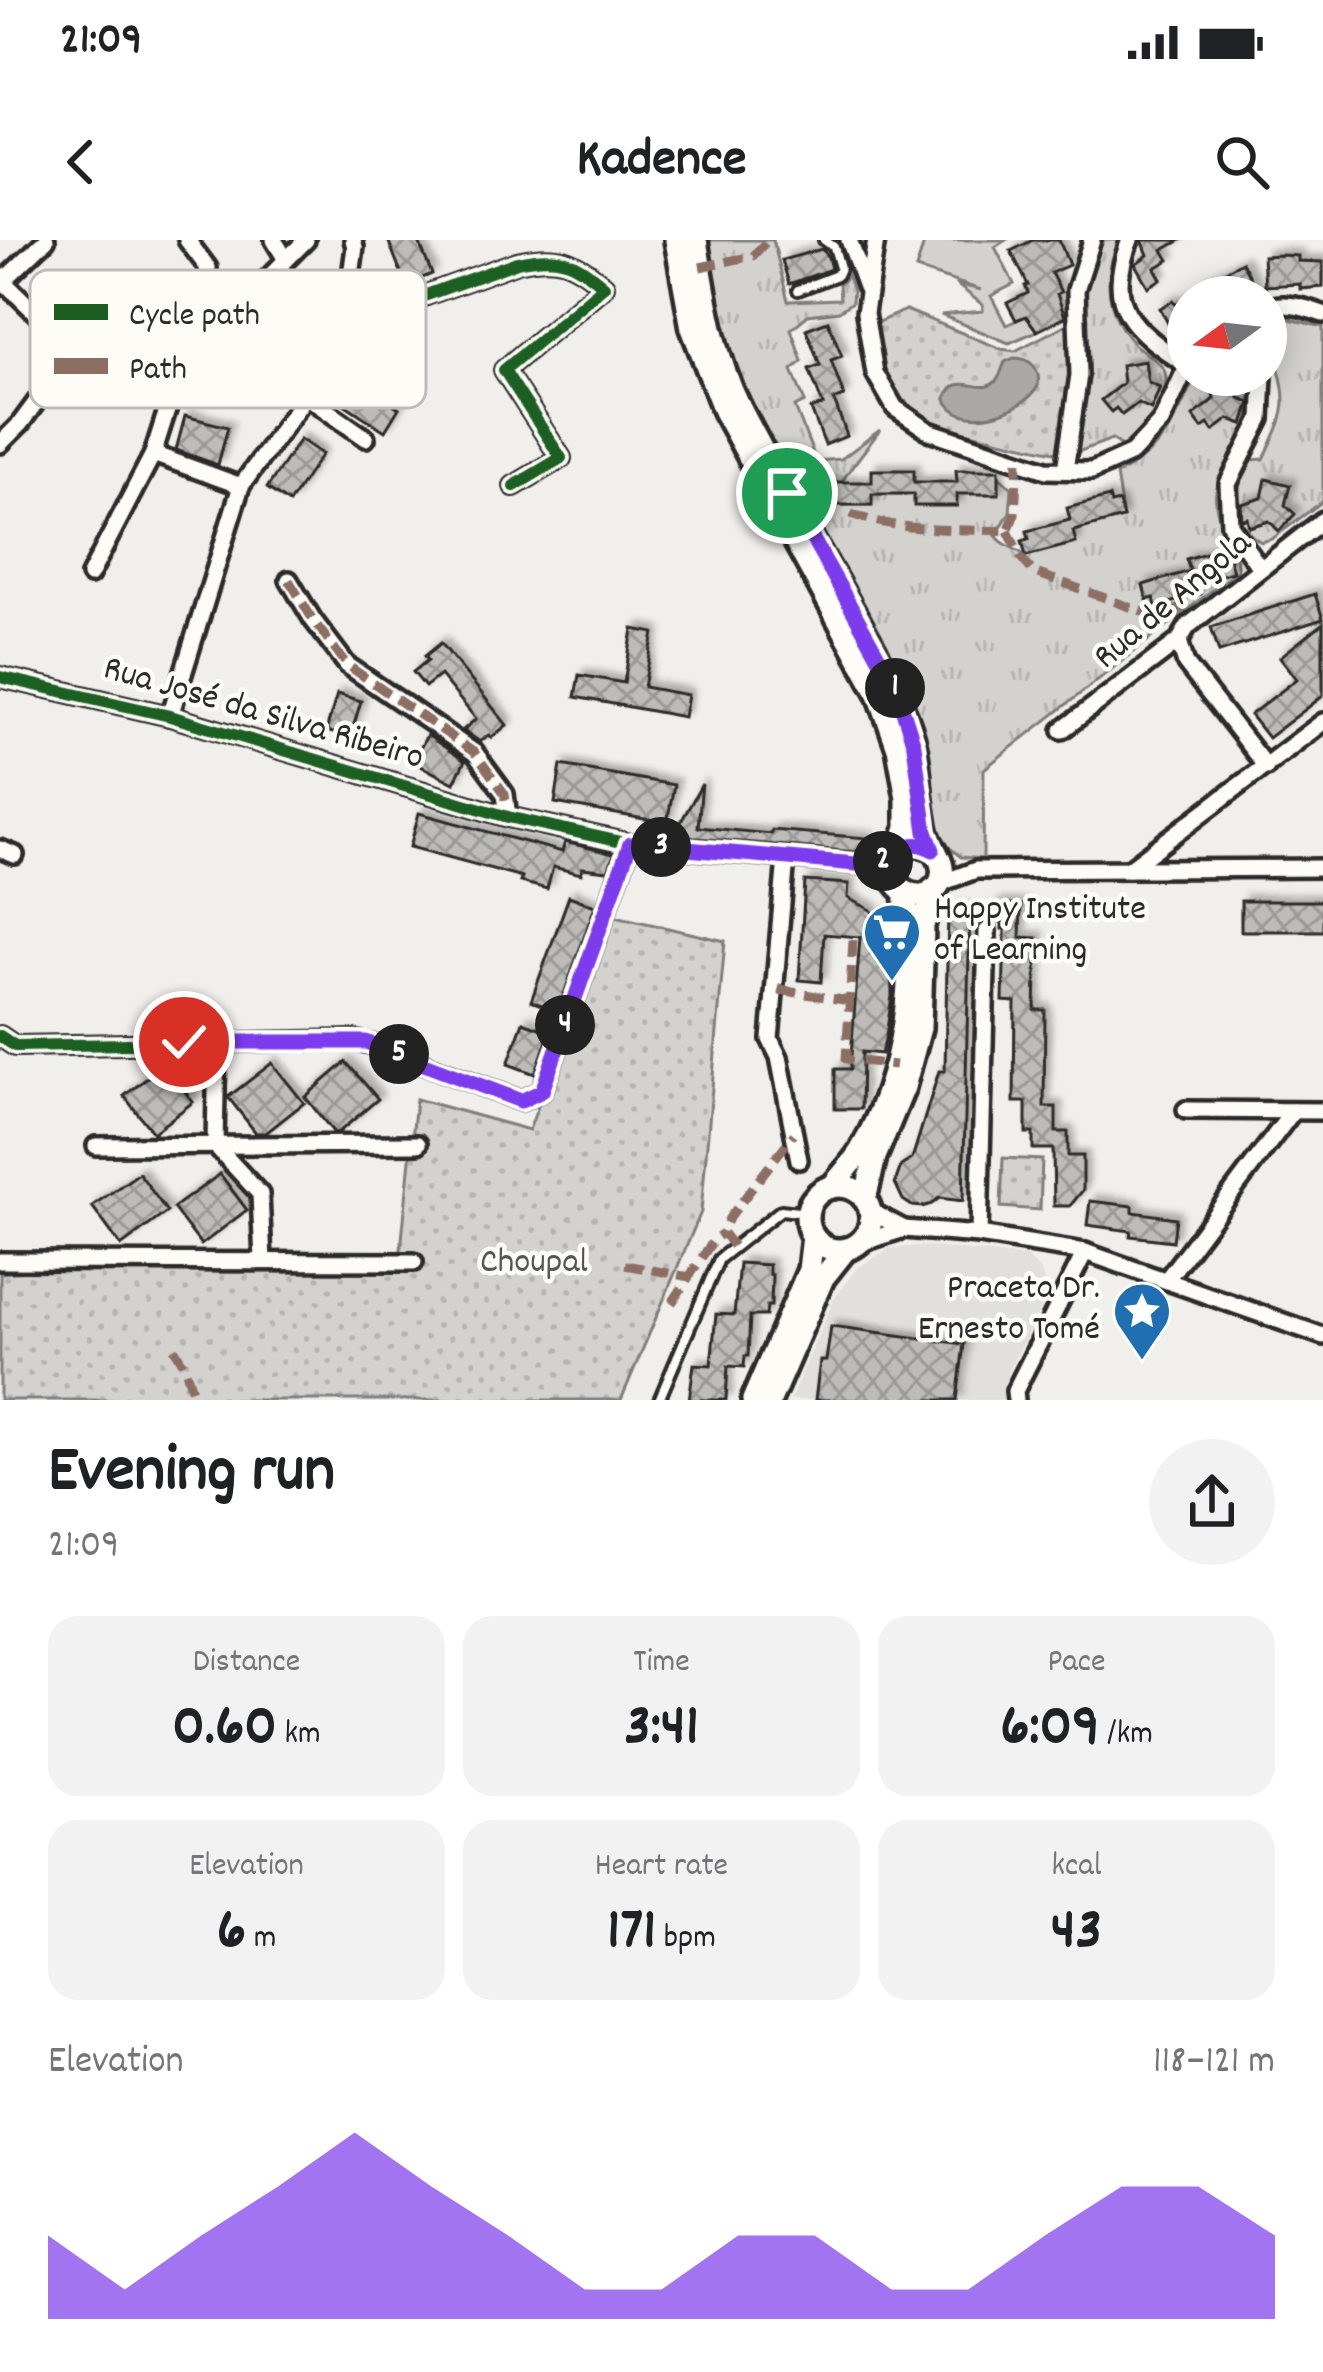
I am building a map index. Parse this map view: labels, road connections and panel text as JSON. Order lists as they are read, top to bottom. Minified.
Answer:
{"streets":{"street":["Rua de Angola","Rua José da Silva Ribeiro"]},"parks":["Choupal"],"places":{"supermarket":["Happy Institute of Learning"],"place":["Praceta Dr. Ernesto Tomé"]},"legend":["Cycle path","Path"],"north":"left","page":{"status":"21:09","header":"Kadence","pins":["1","3","2","4","5"],"heading":["Evening run","21:09"],"stats":[["Distance","0.60 km"],["Time","3:41"],["Pace","6:09 /km"],["Elevation","6 m"],["Heart rate","171 bpm"],["kcal","43"]],"chart":["Elevation","118–121 m"]}}
